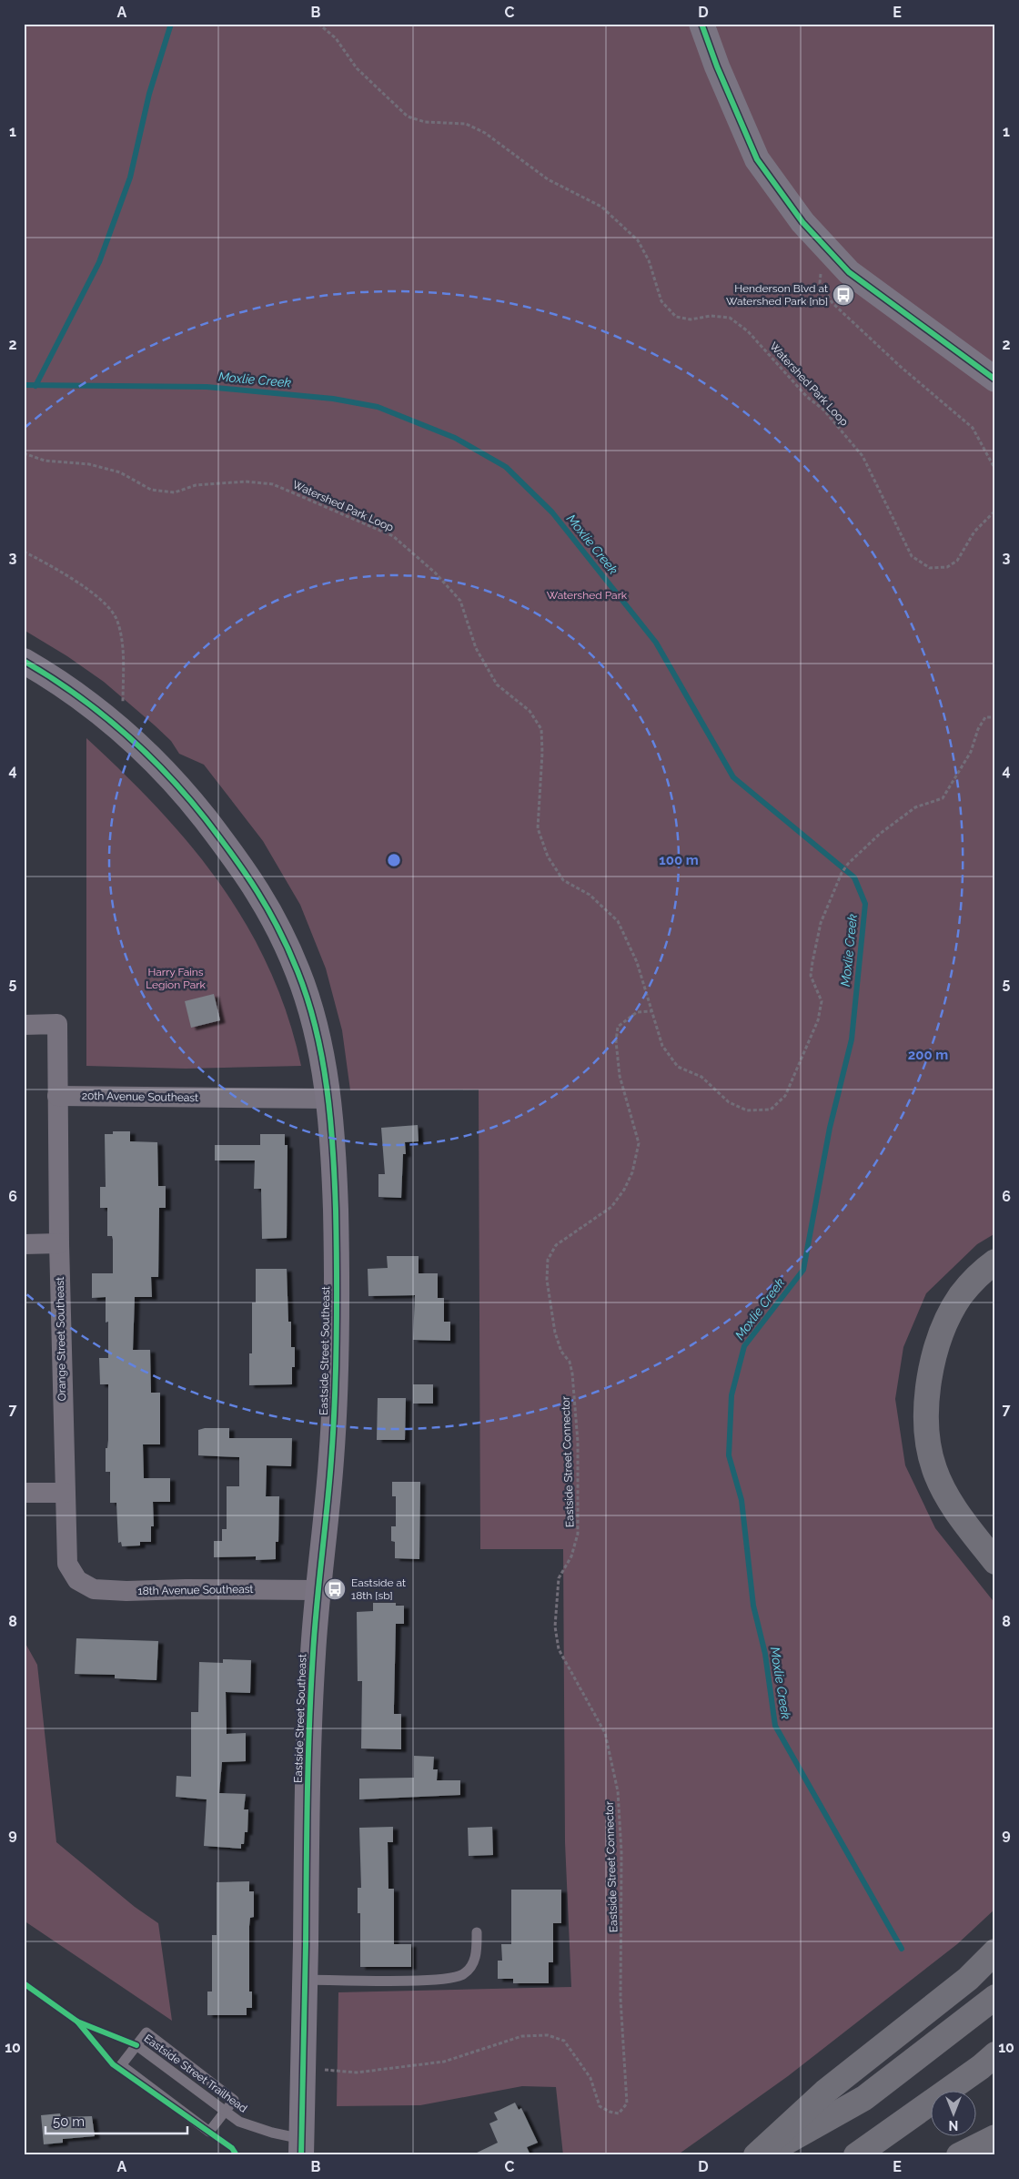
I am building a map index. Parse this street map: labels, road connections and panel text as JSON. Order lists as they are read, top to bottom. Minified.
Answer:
{"streets":{"street":["20th Avenue Southeast","Orange Street Southeast","Eastside Street Southeast","18th Avenue Southeast"],"lane":["Eastside Street Trailhead"],"path":["Watershed Park Loop","Eastside Street Connector"]},"crossings":[["Watershed Park Loop","Eastside Street Connector"],["20th Avenue Southeast","Orange Street Southeast"],["20th Avenue Southeast","Eastside Street Southeast"],["Orange Street Southeast","18th Avenue Southeast"],["Eastside Street Southeast","Eastside Street Connector"],["Eastside Street Southeast","18th Avenue Southeast"],["Eastside Street Southeast","Eastside Street Trailhead"]],"water":["Moxlie Creek"],"parks":["Watershed Park","Harry Fains Legion Park"],"places":{"bus stop":["Henderson Blvd at Watershed Park [nb]","Eastside at 18th [sb]"]},"scale_bar":"50 m","north":"bottom","grid":{"columns":["A","B","C","D","E"],"rows":["1","2","3","4","5","6","7","8","9","10"]},"rings":["100 m","200 m"]}
